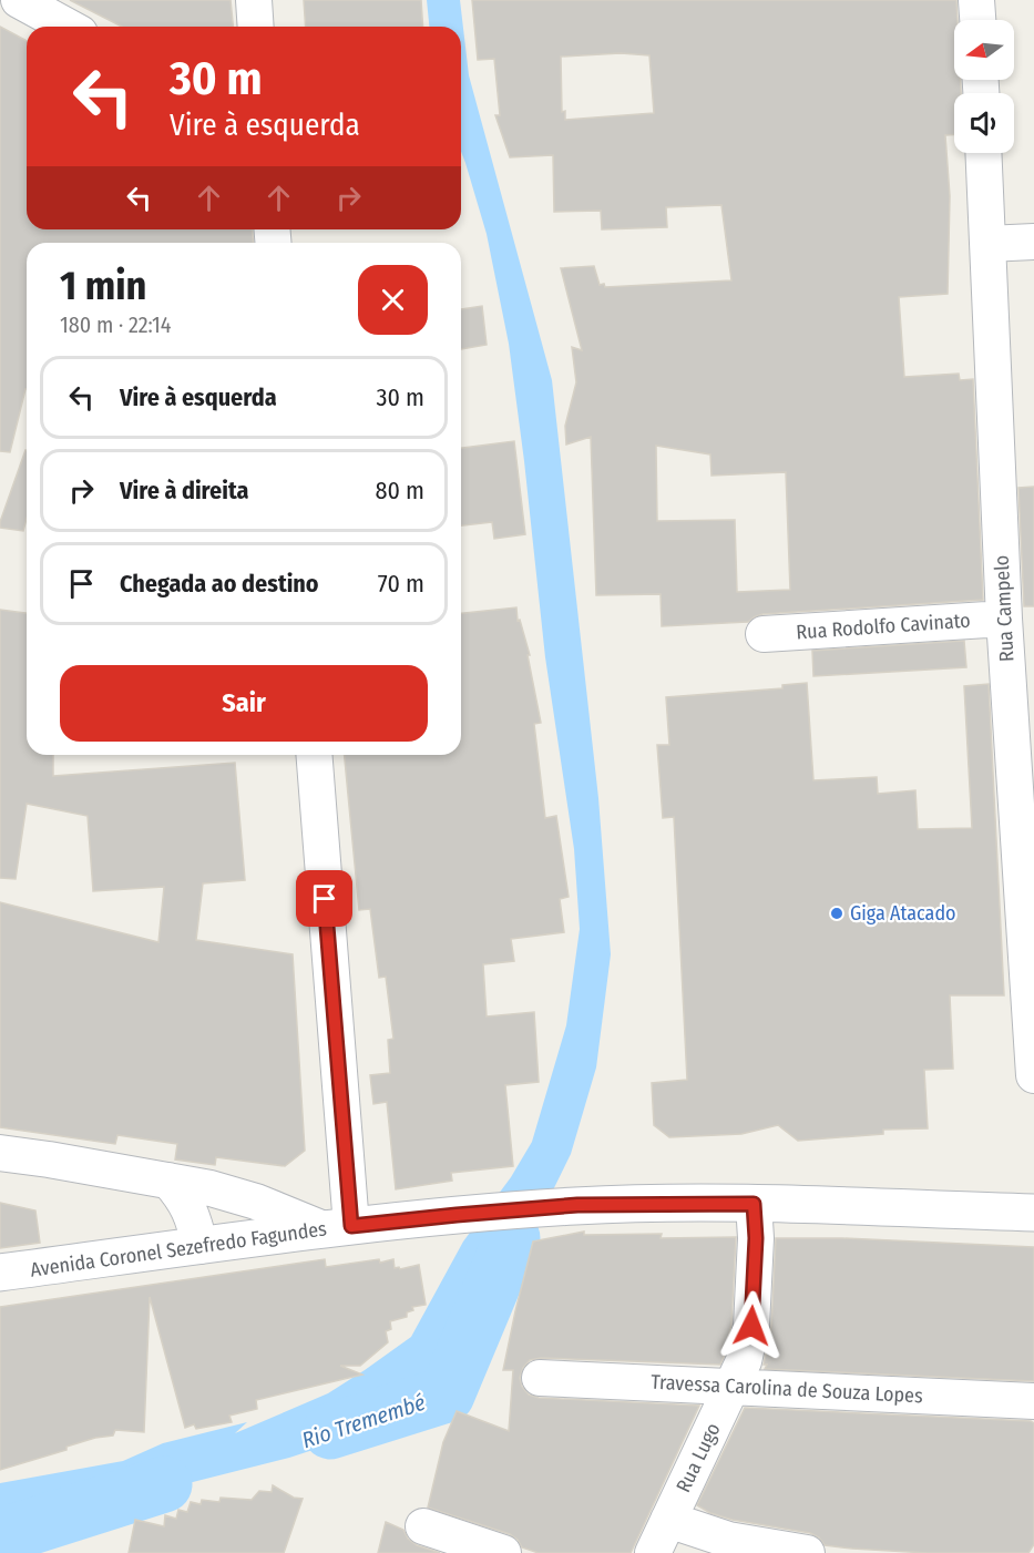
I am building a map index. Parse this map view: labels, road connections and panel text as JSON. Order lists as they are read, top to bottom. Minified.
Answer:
{"streets":{"main road":["Avenida Coronel Sezefredo Fagundes"],"street":["Rua Campelo","Rua Rodolfo Cavinato","Travessa Carolina de Souza Lopes","Rua Lugo"]},"crossings":[["Rua Campelo","Rua Rodolfo Cavinato"],["Avenida Coronel Sezefredo Fagundes","Rua Lugo"],["Travessa Carolina de Souza Lopes","Rua Lugo"]],"water":["Rio Tremembé"],"places":["Giga Atacado"],"north":"left","page":{"turn":["30 m","Vire à esquerda"],"heading":["1 min","180 m · 22:14"],"list":[{"name":"Vire à esquerda","value":"30 m"},{"name":"Vire à direita","value":"80 m"},{"name":"Chegada ao destino","value":"70 m"}],"buttons":"Sair"}}
